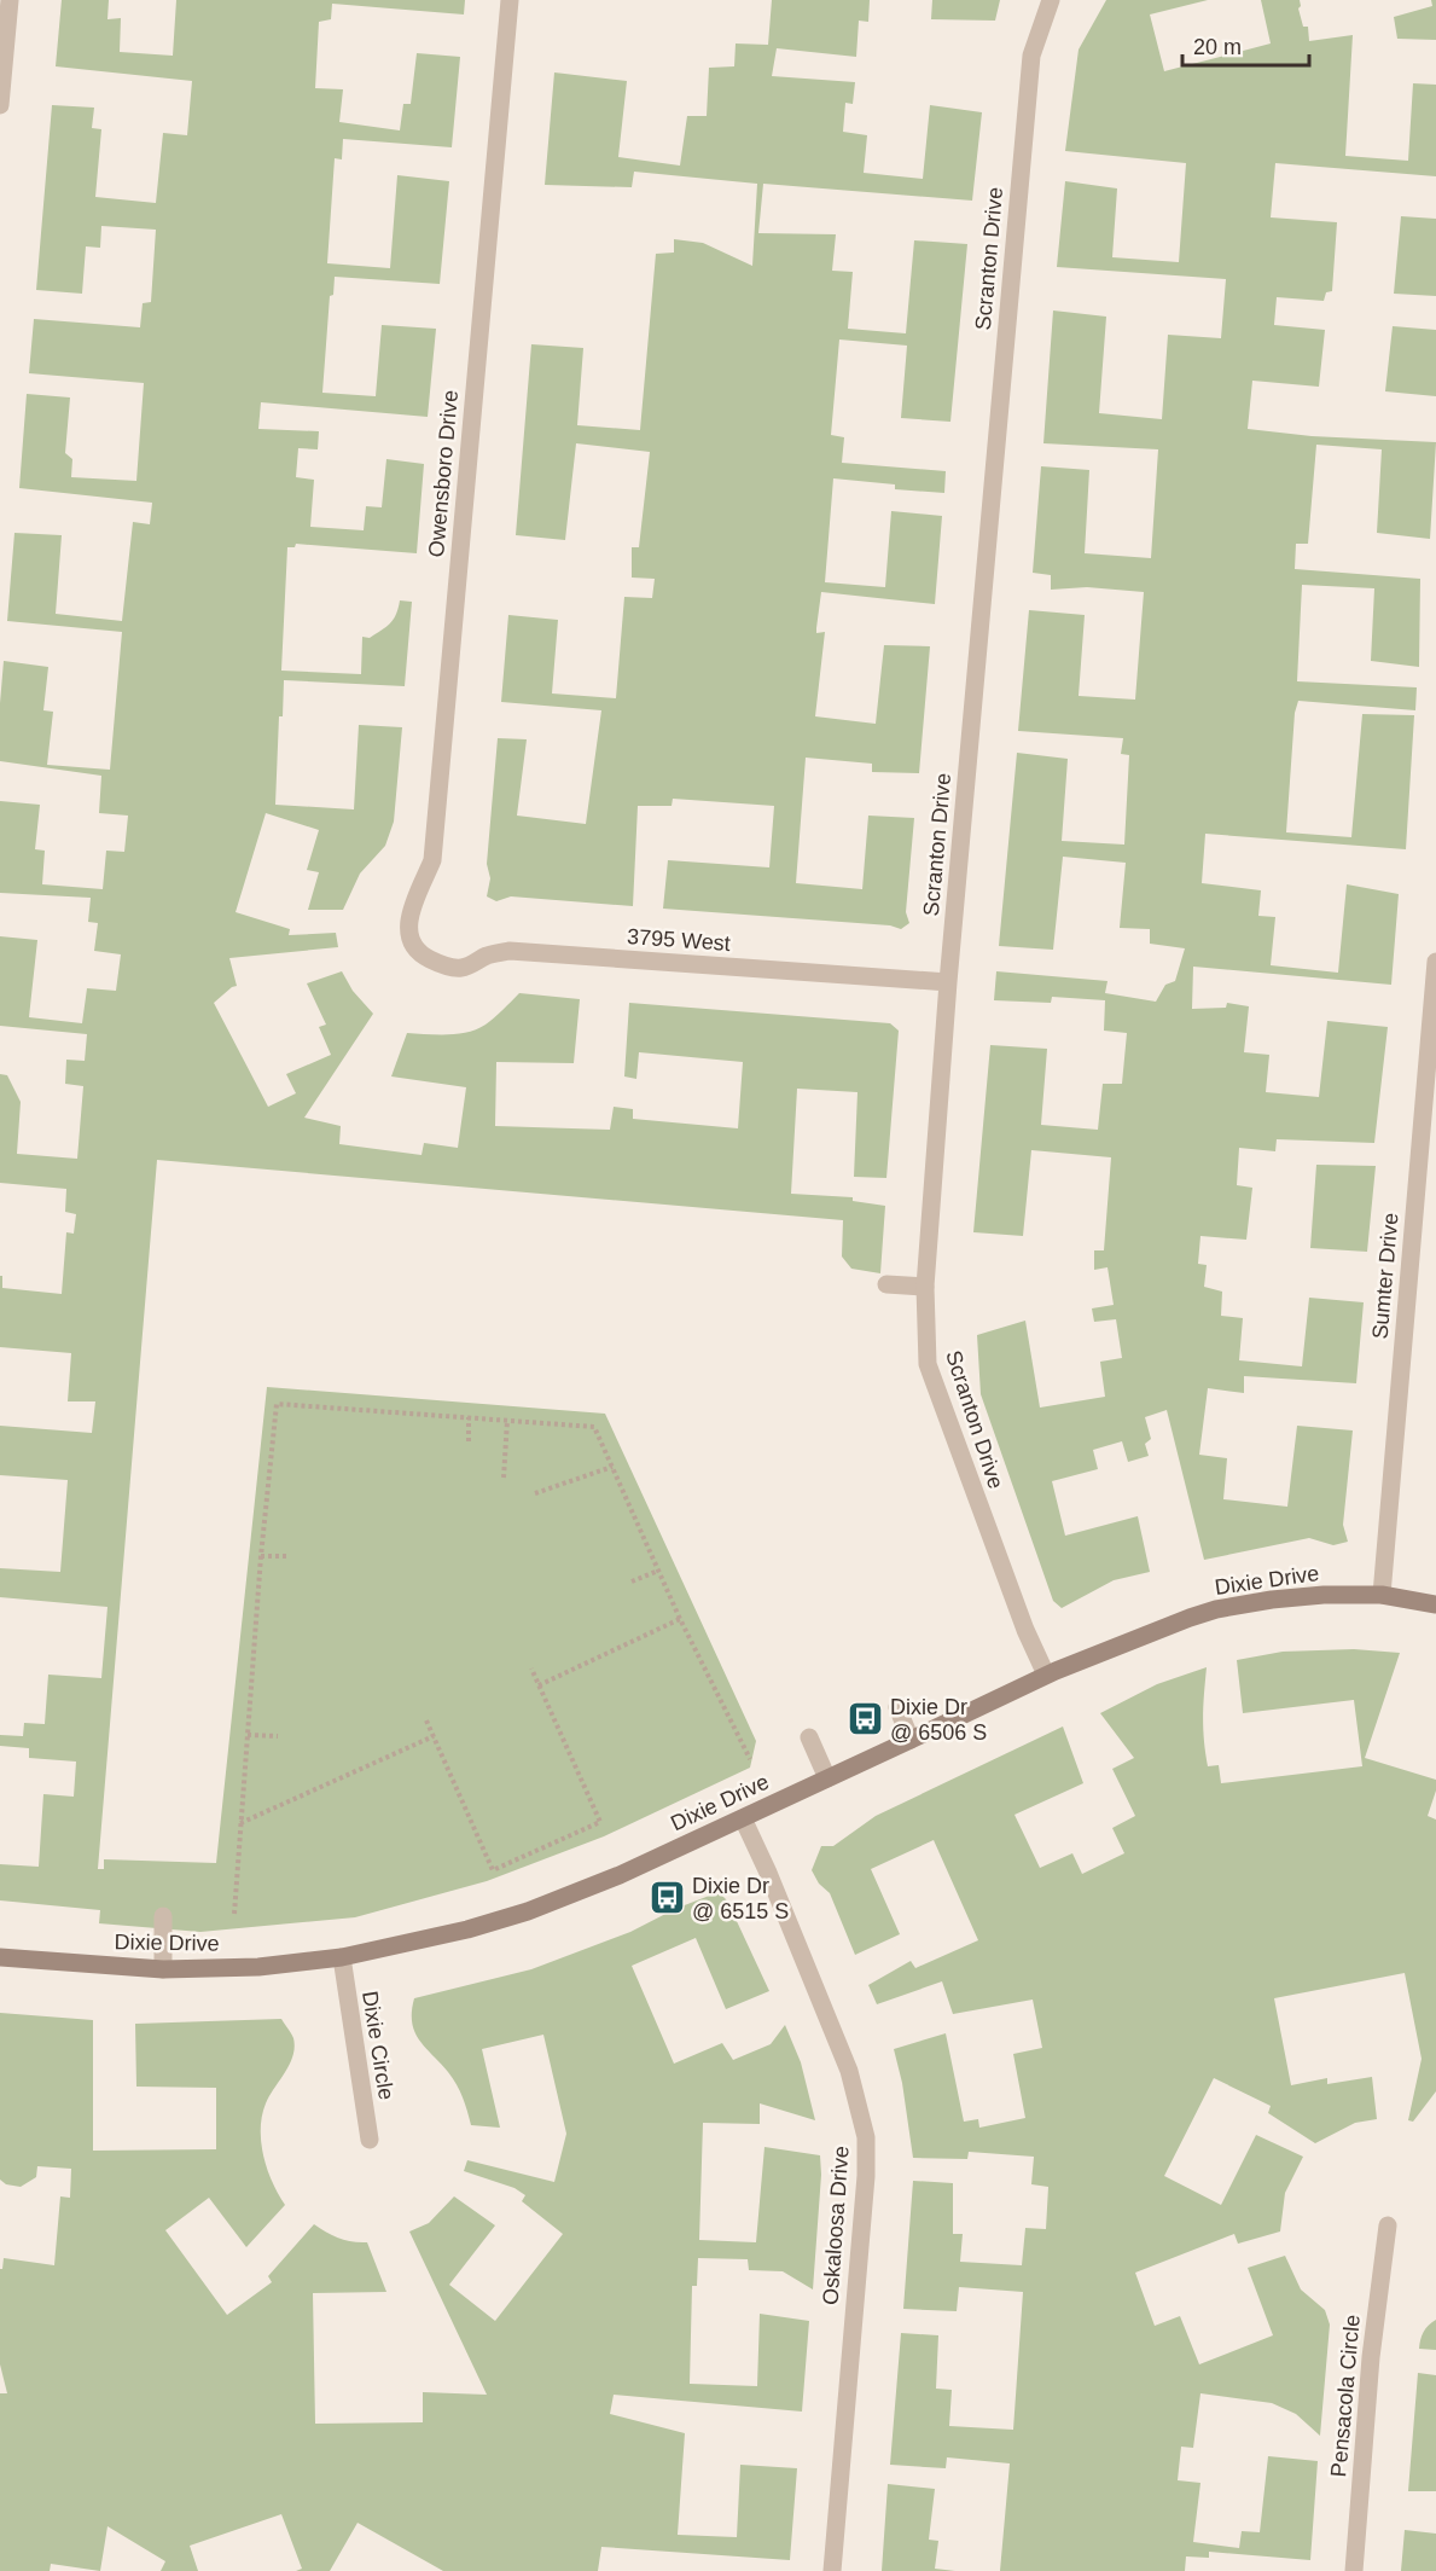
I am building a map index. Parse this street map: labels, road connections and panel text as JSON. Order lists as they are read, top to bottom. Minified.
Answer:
{"streets":{"street":["Scranton Drive","Owensboro Drive","3795 West","Sumter Drive","Dixie Drive","Dixie Circle","Oskaloosa Drive","Pensacola Circle"]},"crossings":[["Scranton Drive","3795 West"],["Scranton Drive","Dixie Drive"],["Owensboro Drive","3795 West"],["Sumter Drive","Dixie Drive"],["Dixie Drive","Dixie Circle"],["Dixie Drive","Oskaloosa Drive"]],"places":{"bus stop":["Dixie Dr @ 6506 S","Dixie Dr @ 6515 S"]},"scale_bar":"20 m"}
